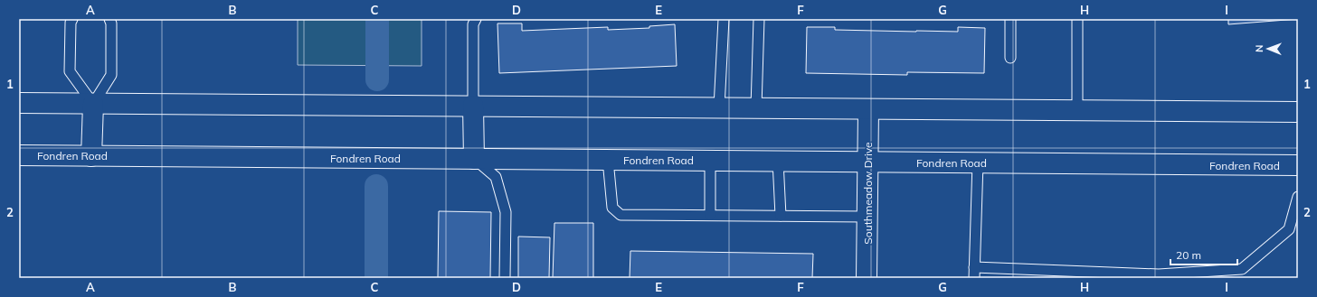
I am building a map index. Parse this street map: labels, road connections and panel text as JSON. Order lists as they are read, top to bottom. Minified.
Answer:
{"streets":{"main road":["Fondren Road","Southmeadow Drive"]},"crossings":[["Fondren Road","Southmeadow Drive"]],"scale_bar":"20 m","north":"left","grid":{"columns":["A","B","C","D","E","F","G","H","I"],"rows":["1","2"]}}
